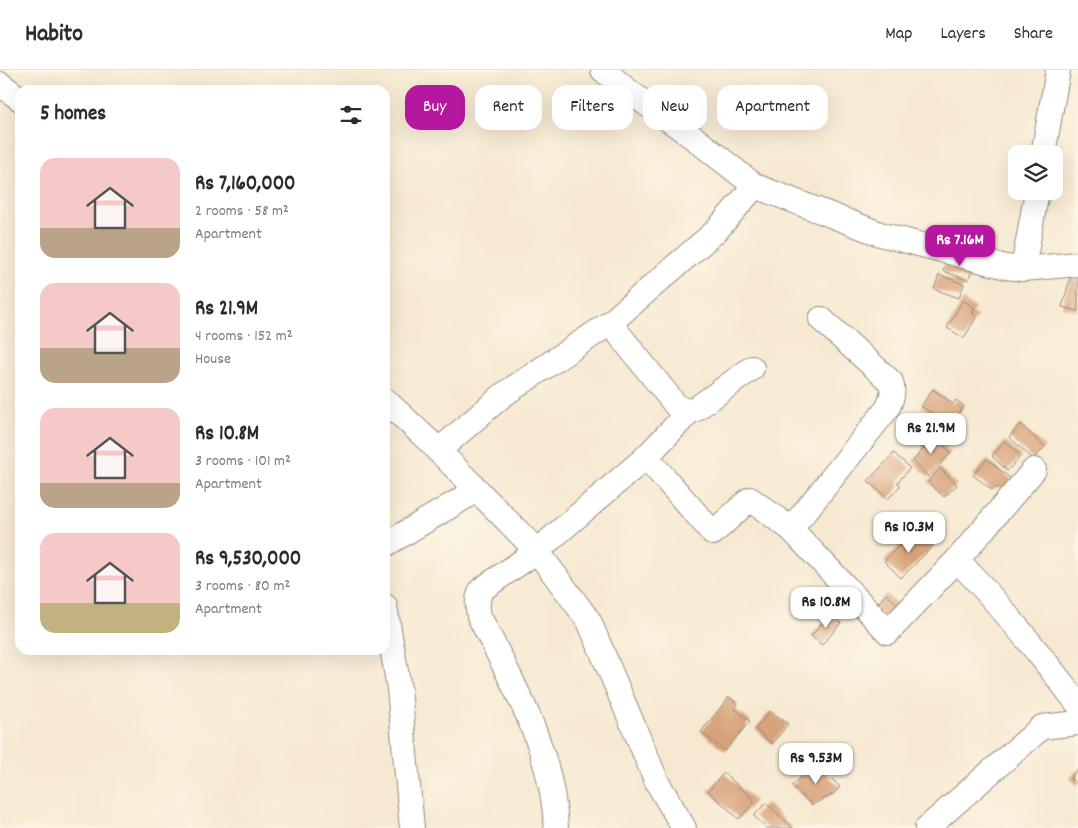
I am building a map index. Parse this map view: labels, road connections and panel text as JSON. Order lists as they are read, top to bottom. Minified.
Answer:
{"page":{"header":"Habito","nav":["Map","Layers","Share"],"chip":["Buy","Rent","Filters","New","Apartment"],"heading":"5 homes","list":[{"name":"Rs 7,160,000","note":"2 rooms · 58 m² · Apartment"},{"name":"Rs 21.9M","note":"4 rooms · 152 m² · House"},{"name":"Rs 10.8M","note":"3 rooms · 101 m² · Apartment"},{"name":"Rs 9,530,000","note":"3 rooms · 80 m² · Apartment"}],"price":["Rs 7.16M","Rs 21.9M","Rs 10.3M","Rs 10.8M","Rs 9.53M"]}}
